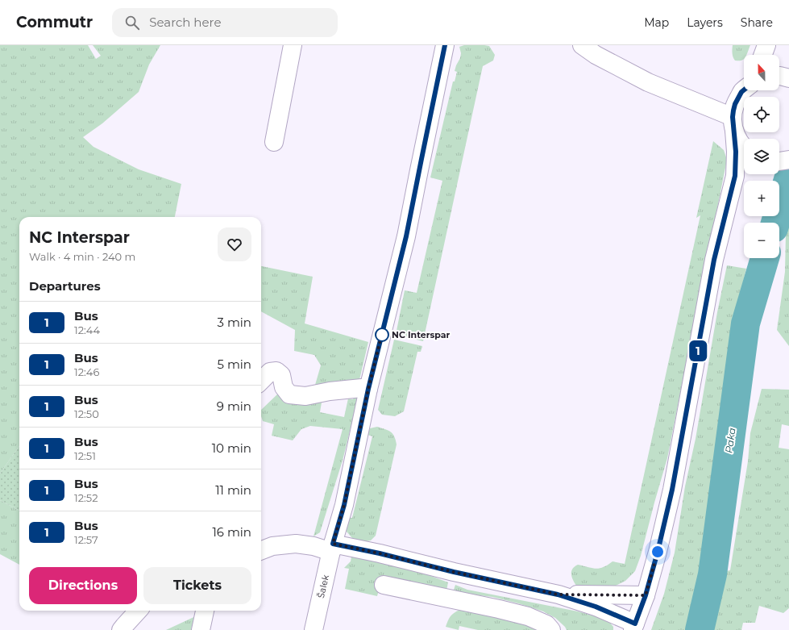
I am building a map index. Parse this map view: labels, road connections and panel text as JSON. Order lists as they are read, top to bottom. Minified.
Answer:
{"streets":{"street":["Šalek"]},"water":["Paka"],"places":["NC Interspar"],"lines":["bus line 1"],"north":"top","page":{"header":"Commutr","search":"Search here","nav":["Map","Layers","Share"],"on_map":"1","map_buttons":["+","−"],"heading":[["NC Interspar","Walk · 4 min · 240 m"],"Departures"],"list":[{"mark":"1","name":"Bus","note":"12:44","value":"3 min"},{"mark":"1","name":"Bus","note":"12:46","value":"5 min"},{"mark":"1","name":"Bus","note":"12:50","value":"9 min"},{"mark":"1","name":"Bus","note":"12:51","value":"10 min"},{"mark":"1","name":"Bus","note":"12:52","value":"11 min"},{"mark":"1","name":"Bus","note":"12:57","value":"16 min"}],"buttons":["Directions","Tickets"]}}
